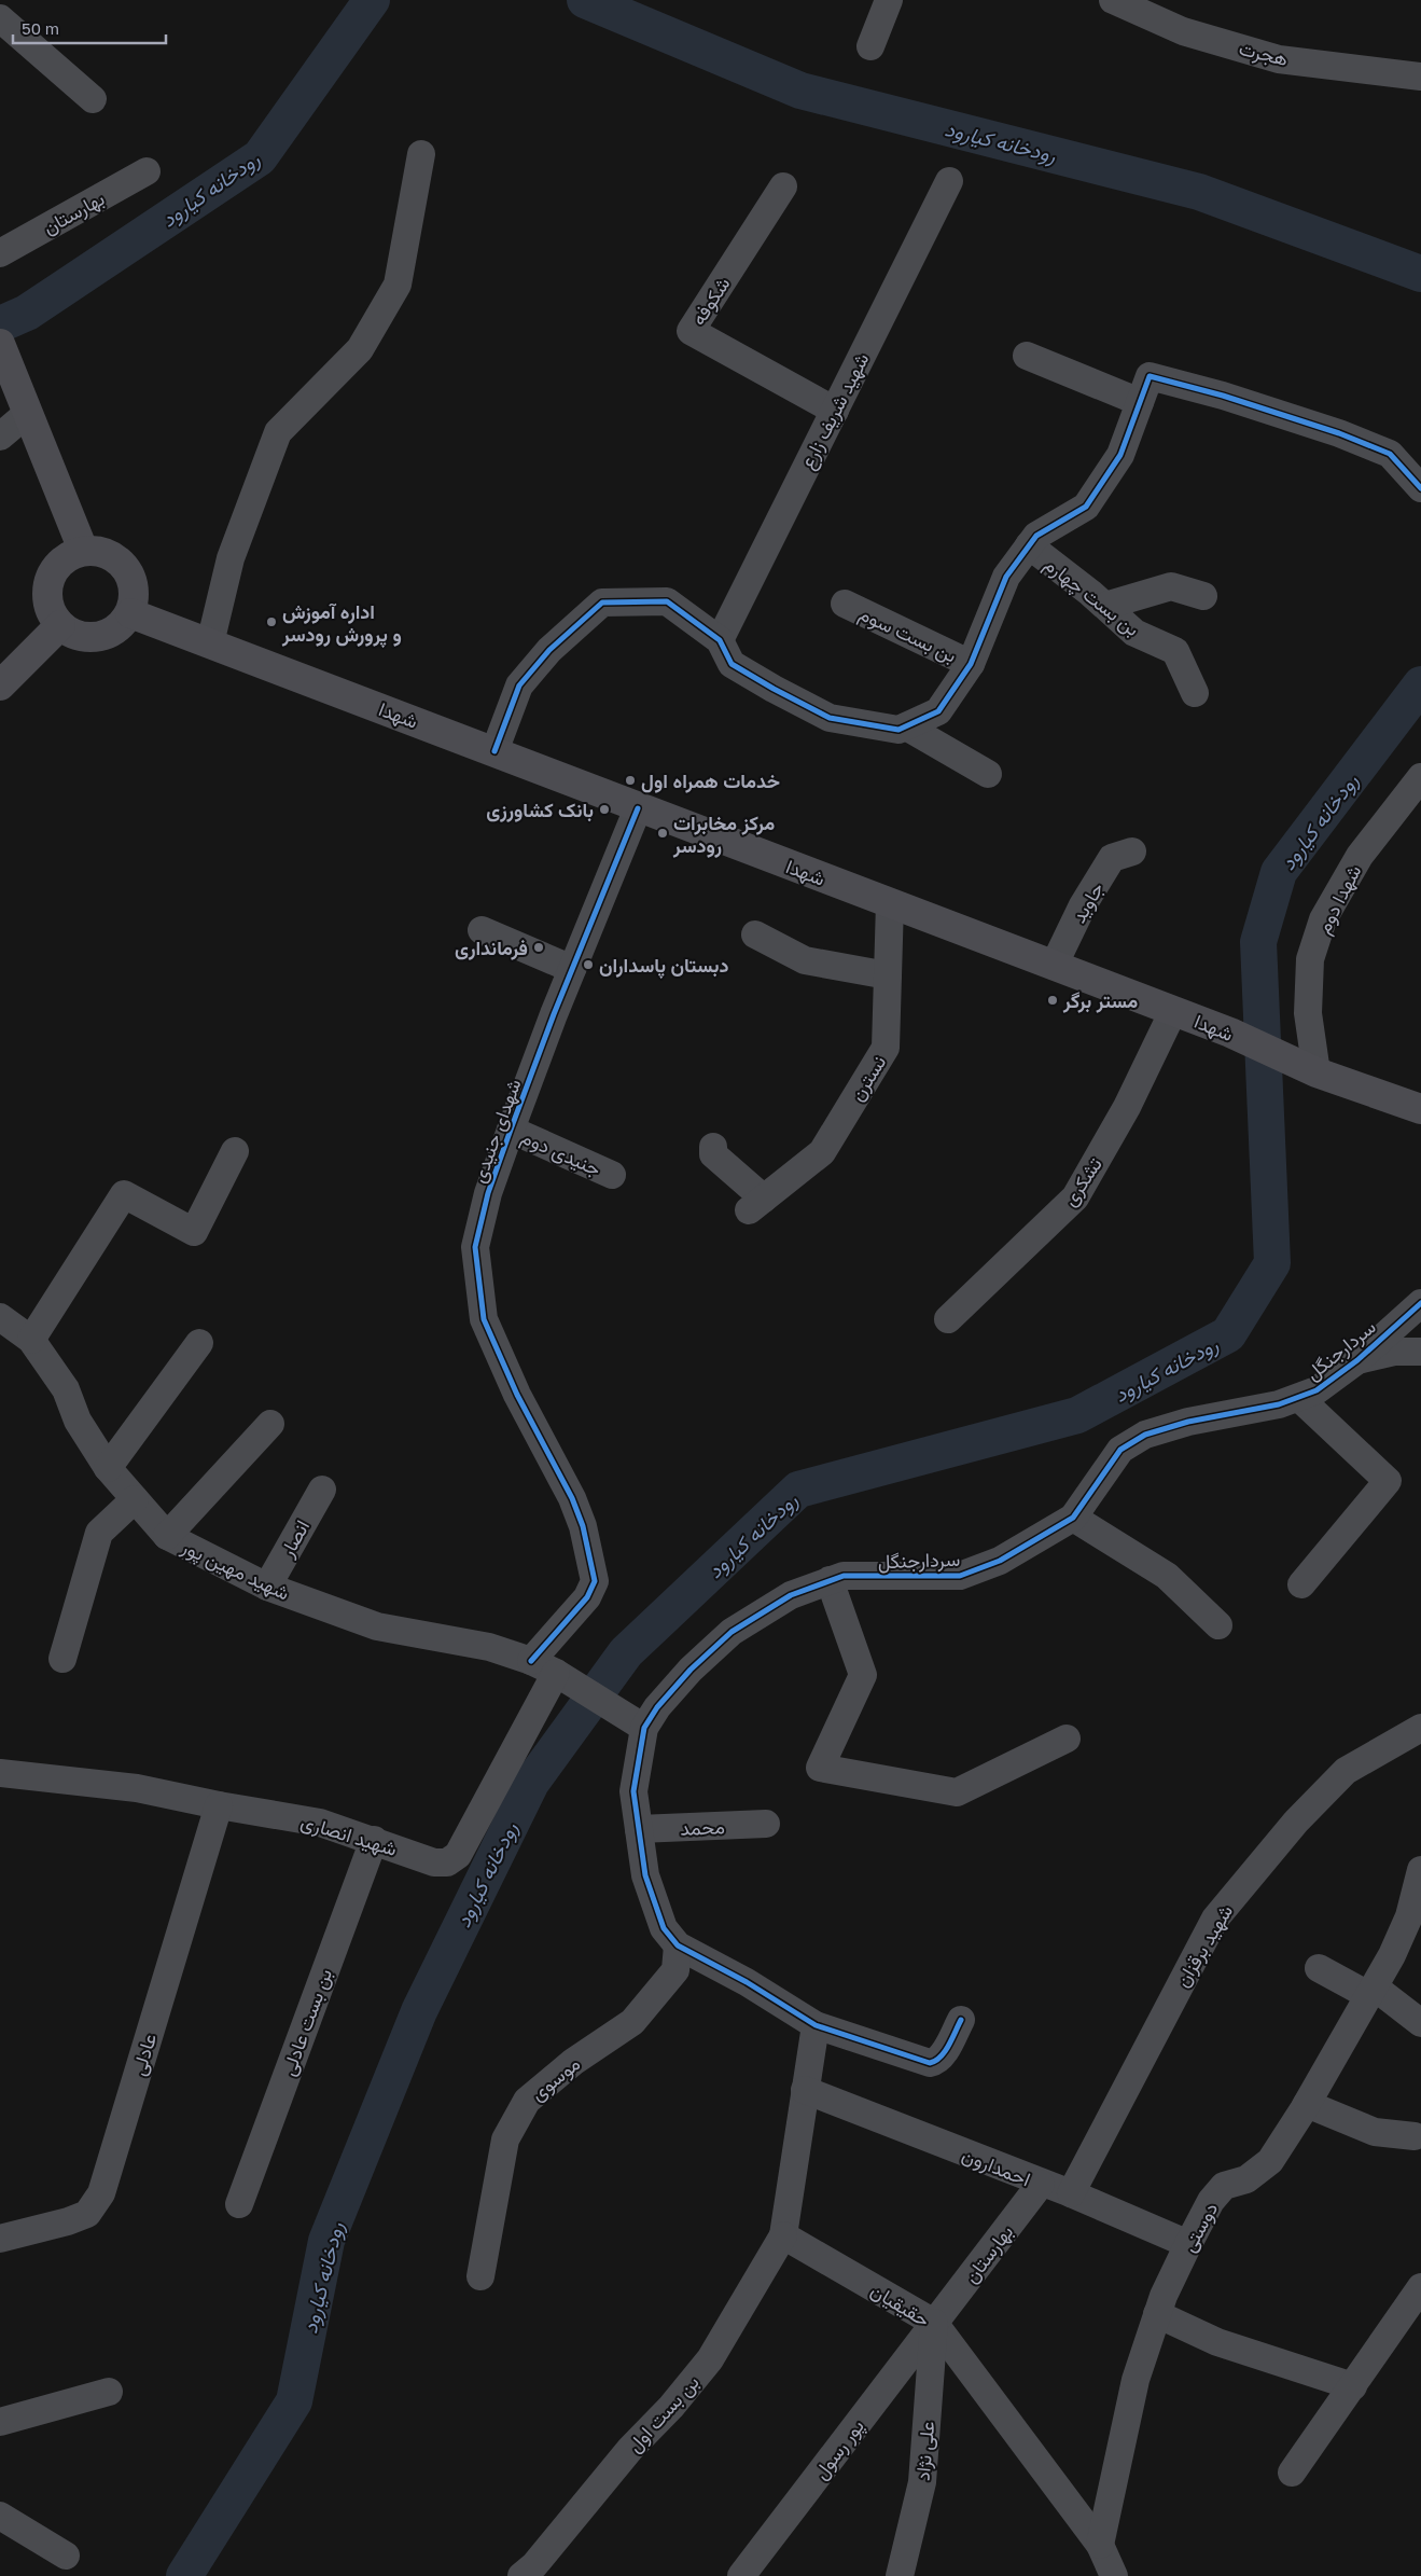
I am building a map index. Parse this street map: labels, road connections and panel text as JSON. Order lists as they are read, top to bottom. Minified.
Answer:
{"streets":{"main road":["شهدا"],"street":["هجرت","بهارستان","شکوفه","شهید شریف زارع","بن بست چهارم","بن بست سوم","شهدا دوم","جاوید","نسترن","شهدای جنیدی","جنیدی دوم","تشکری","سردارجنگل","انصار","شهید مهین پور","محمد","شهید انصاری","شهید برقزان","بن بست عادلی","عادلی","موسوی","احمدارون","دوستی","حقیقیان","بن بست اول","پور رسول","علی نژاد"]},"crossings":[["بهارستان","احمدارون"],["بهارستان","حقیقیان"],["بهارستان","پور رسول"],["بهارستان","علی نژاد"],["شکوفه","شهید شریف زارع"],["شهدا","شهدا دوم"],["شهدا","جاوید"],["شهدا","نسترن"],["شهدا","شهدای جنیدی"],["شهدا","تشکری"],["شهدای جنیدی","جنیدی دوم"],["شهدای جنیدی","شهید مهین پور"],["شهدای جنیدی","شهید انصاری"],["سردارجنگل","شهید مهین پور"],["سردارجنگل","محمد"],["سردارجنگل","موسوی"],["انصار","شهید مهین پور"],["شهید مهین پور","شهید انصاری"],["شهید انصاری","بن بست عادلی"],["شهید انصاری","عادلی"],["شهید برقزان","احمدارون"],["احمدارون","دوستی"],["دوستی","حقیقیان"],["حقیقیان","بن بست اول"],["حقیقیان","پور رسول"],["حقیقیان","علی نژاد"],["پور رسول","علی نژاد"]],"water":["رودخانه کیارود"],"places":["اداره آموزش و پرورش رودسر","خدمات همراه اول","بانک کشاورزى","مرکز مخابرات رودسر","فرماندارى","دبستان پاسداران","مستر برگر"],"scale_bar":"50 m"}
